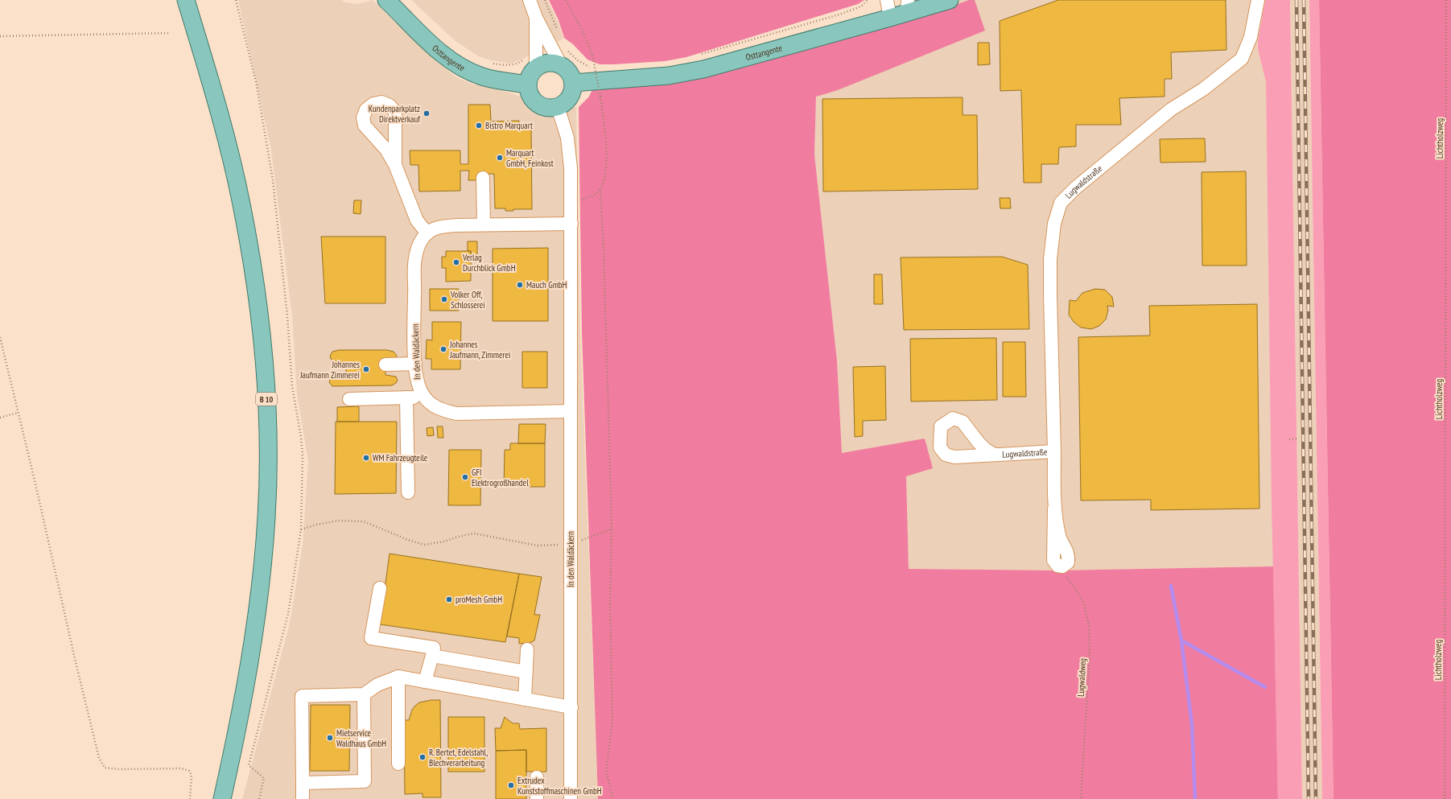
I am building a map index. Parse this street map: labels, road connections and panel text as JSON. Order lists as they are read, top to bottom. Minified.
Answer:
{"streets":{"main road":["Osttangente","B 10"],"street":["Lugwaldstraße","In den Waldäckern"],"path":["Lichtholzweg","Lugwaldweg"]},"crossings":[["Osttangente","In den Waldäckern"],["Lugwaldstraße","Lugwaldweg"]],"places":["Kundenparkplatz Direktverkauf","Bistro Marquart","Marquart GmbH, Feinkost","Verlag Durchblick GmbH","Mauch GmbH","Volker Off, Schlosserei","Johannes Jaufmann, Zimmerei","Johannes Jaufmann Zimmerei","WM Fahrzeugteile","GFI Elektrogroßhandel","proMesh GmbH","Mietservice Waldhaus GmbH","R. Bertet, Edelstahl, Blechverarbeitung","Extrudex Kunststoffmaschinen GmbH"]}
